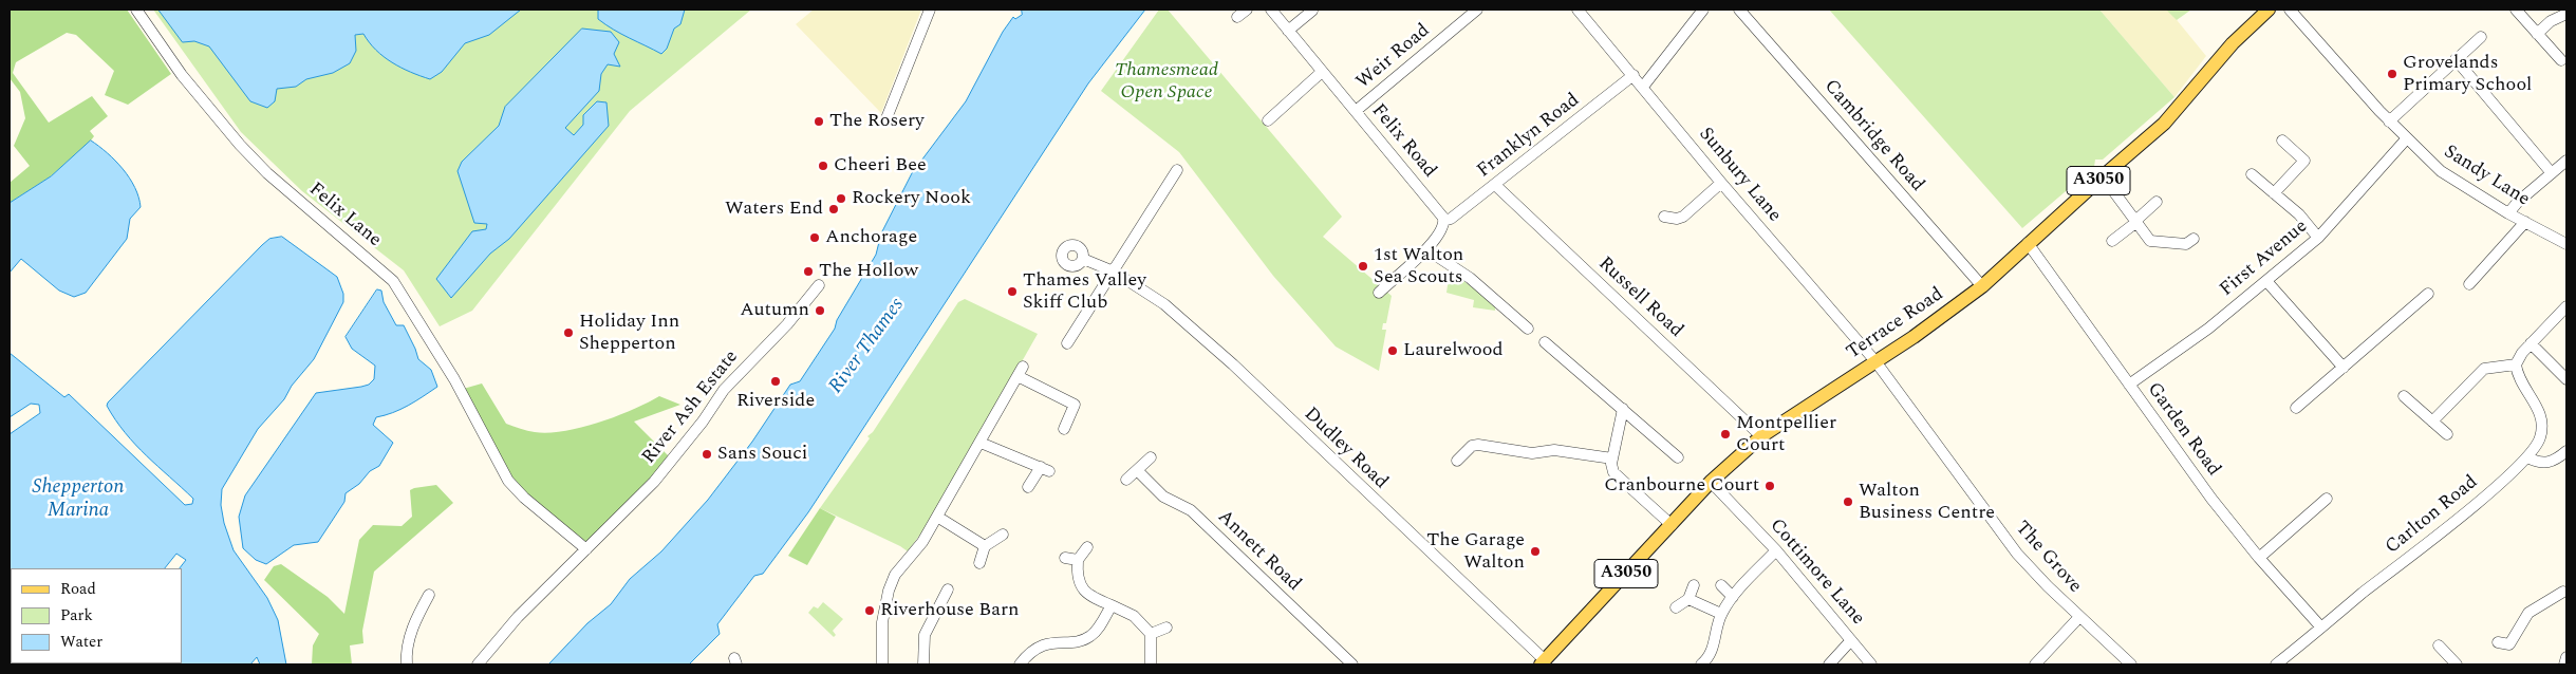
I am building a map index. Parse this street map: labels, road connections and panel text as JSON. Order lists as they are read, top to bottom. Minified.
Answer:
{"streets":{"main road":["A3050","Terrace Road"],"street":["Weir Road","Franklyn Road","Cambridge Road","Felix Road","Sunbury Lane","Sandy Lane","Felix Lane","First Avenue","Russell Road","River Ash Estate","Garden Road","Dudley Road","Carlton Road","Annett Road","The Grove","Cottimore Lane"]},"crossings":[["Weir Road","Felix Road"],["Franklyn Road","Felix Road"],["Franklyn Road","Sunbury Lane"],["Franklyn Road","Russell Road"],["Cambridge Road","Terrace Road"],["Sunbury Lane","Terrace Road"],["Sunbury Lane","The Grove"],["Sandy Lane","First Avenue"],["Felix Lane","River Ash Estate"],["First Avenue","Garden Road"],["Russell Road","Terrace Road"],["Terrace Road","Garden Road"],["Terrace Road","Dudley Road"],["Terrace Road","The Grove"],["Terrace Road","Cottimore Lane"],["Garden Road","Carlton Road"]],"water":["River Thames","Shepperton Marina"],"parks":["Thamesmead Open Space"],"places":["Grovelands Primary School","The Rosery","Cheeri Bee","Rockery Nook","Waters End","Anchorage","1st Walton Sea Scouts","The Hollow","Thames Valley Skiff Club","Autumn","Holiday Inn Shepperton","Laurelwood","Riverside","Montpellier Court","Sans Souci","Cranbourne Court","Walton Business Centre","The Garage Walton","Riverhouse Barn"],"legend":["Road","Park","Water"]}
